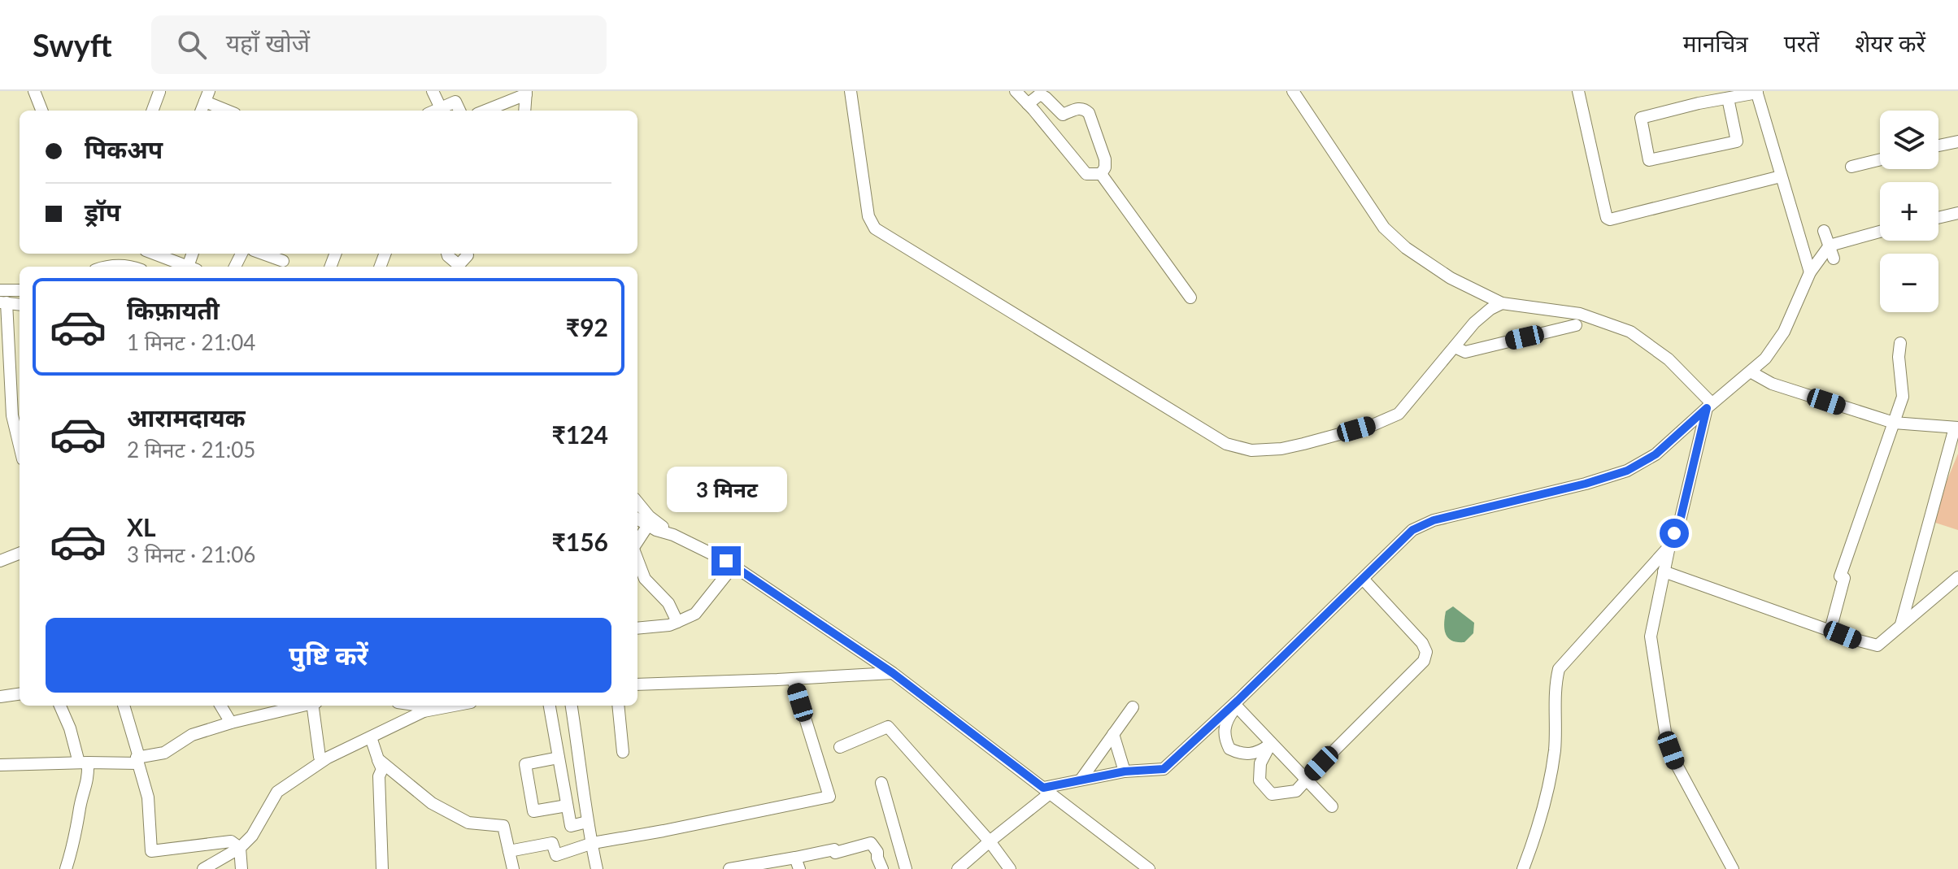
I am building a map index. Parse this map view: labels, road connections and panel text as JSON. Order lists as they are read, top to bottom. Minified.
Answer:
{"page":{"header":"Swyft","search":"यहाँ खोजें","nav":["मानचित्र","परतें","शेयर करें"],"map_buttons":["+","−"],"banner":["पिकअप","ड्रॉप"],"list":[{"name":"किफ़ायती","note":"1 मिनट · 21:04","value":"₹92"},{"name":"आरामदायक","note":"2 मिनट · 21:05","value":"₹124"},{"name":"XL","note":"3 मिनट · 21:06","value":"₹156"}],"bubble":"3 मिनट","buttons":"पुष्टि करें"}}
